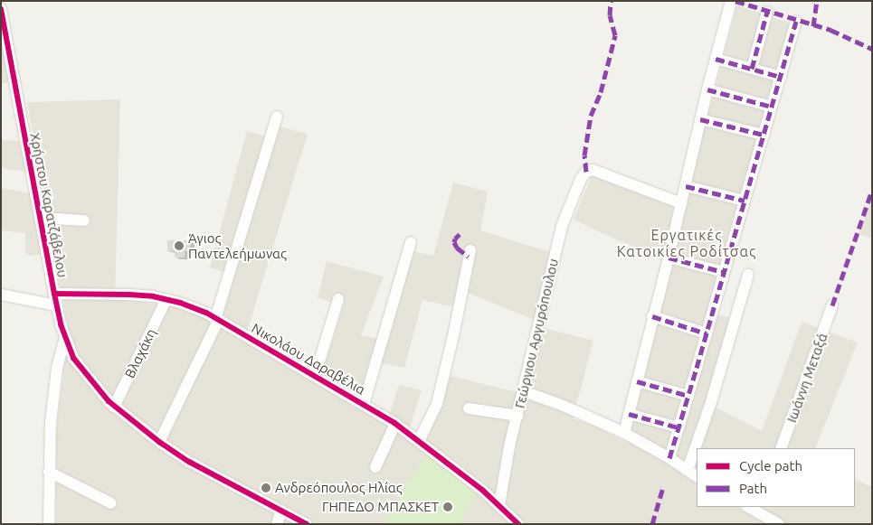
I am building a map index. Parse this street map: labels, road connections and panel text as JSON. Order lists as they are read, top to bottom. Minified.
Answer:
{"streets":{"street":["Χρήστου Καρατζάβελου","Γεώργιου Αργυρόπουλου","Βλαχάκη","Νικολάου Δαραβέλια","Ιωάννη Μεταξά"]},"crossings":[["Χρήστου Καρατζάβελου","Βλαχάκη"],["Χρήστου Καρατζάβελου","Νικολάου Δαραβέλια"],["Γεώργιου Αργυρόπουλου","Νικολάου Δαραβέλια"],["Βλαχάκη","Νικολάου Δαραβέλια"]],"districts":["Εργατικές Κατοικίες Ροδίτσας"],"places":["Άγιος Παντελεήμωνας","Ανδρεόπουλος Ηλίας","ΓΗΠΕΔΟ ΜΠΑΣΚΕΤ"],"legend":["Cycle path","Path"]}
